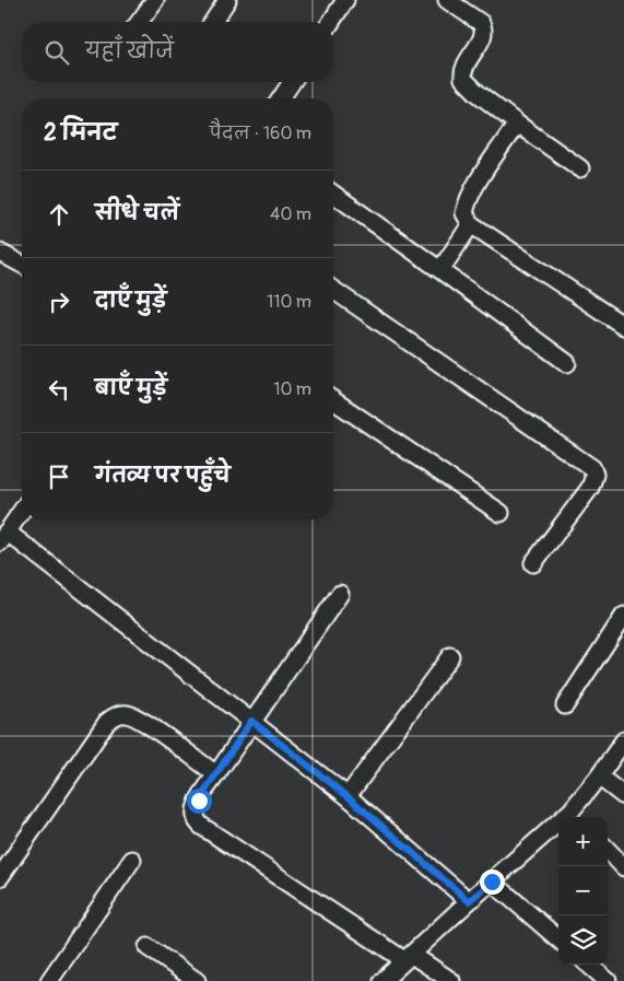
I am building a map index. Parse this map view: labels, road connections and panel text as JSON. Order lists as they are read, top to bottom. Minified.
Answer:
{"page":{"search":"यहाँ खोजें","heading":["2 मिनट","पैदल · 160 m"],"list":[["सीधे चलें","40 m"],["दाएँ मुड़ें","110 m"],["बाएँ मुड़ें","10 m"],"गंतव्य पर पहुँचे"],"map_buttons":["+","−"]}}
